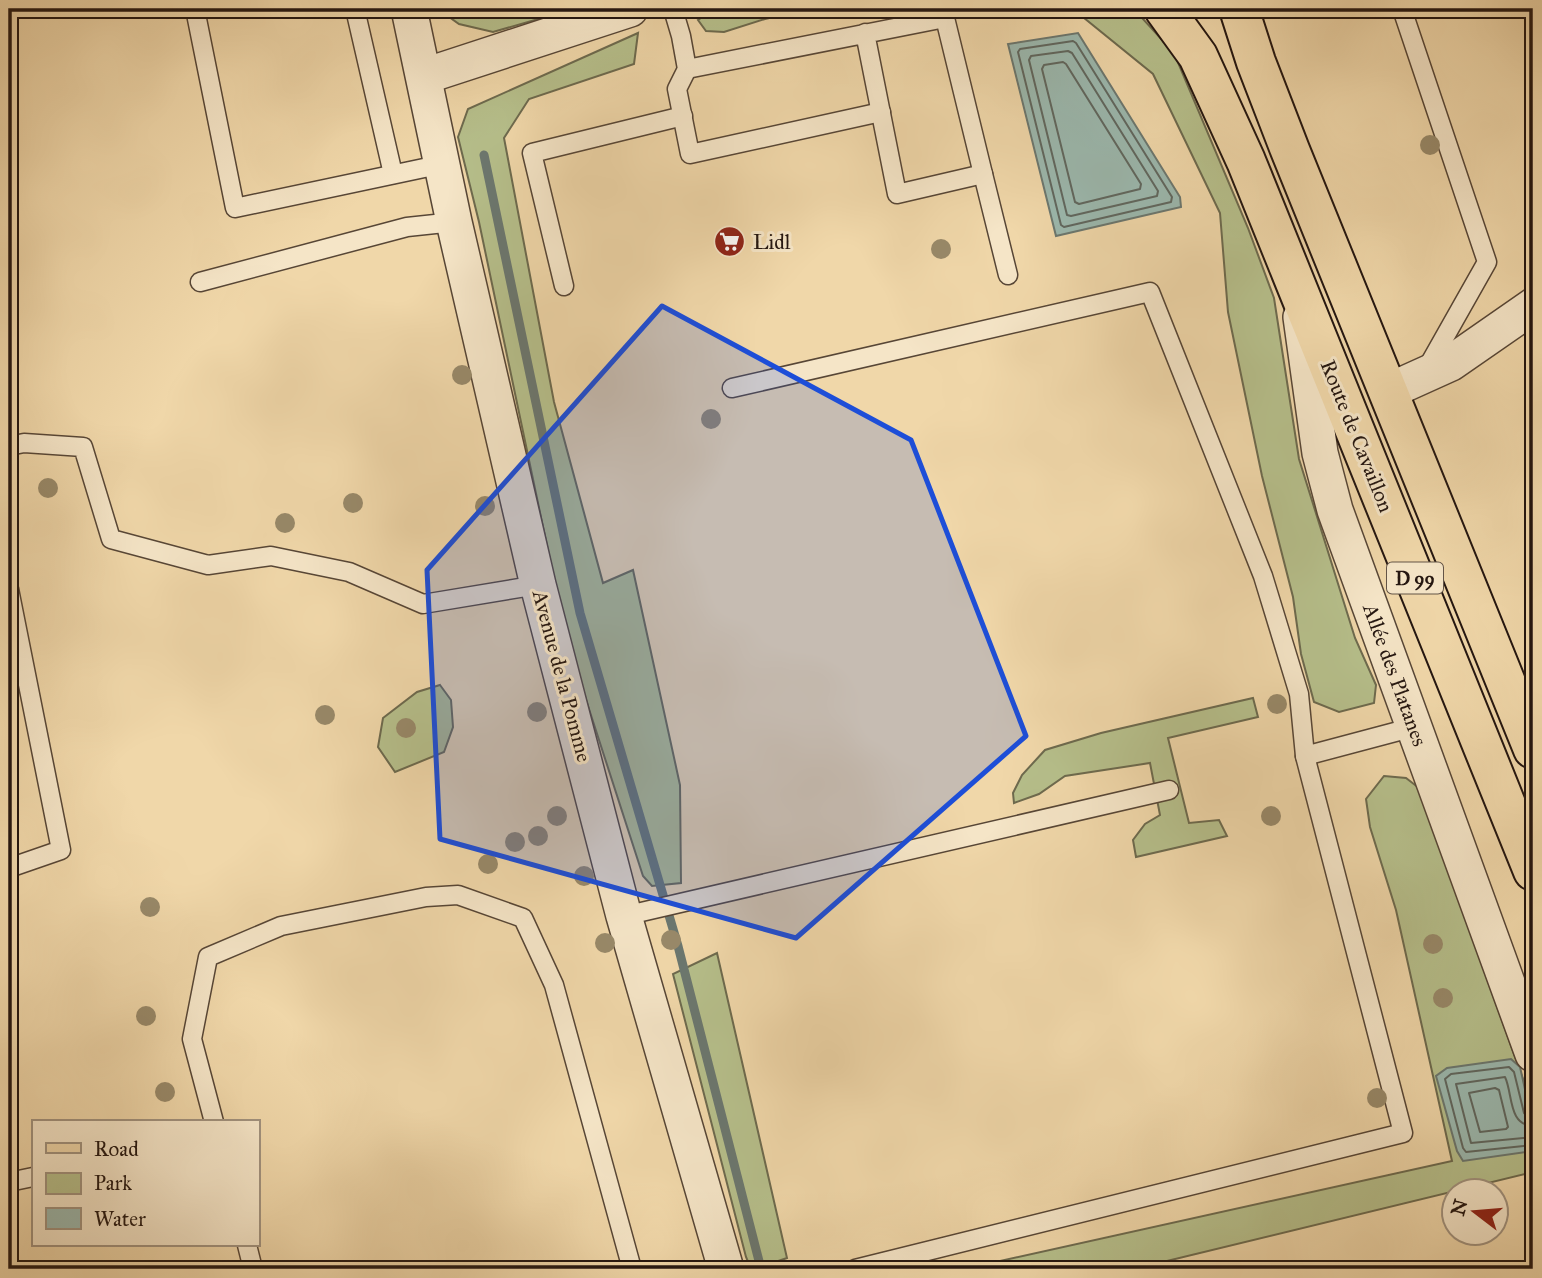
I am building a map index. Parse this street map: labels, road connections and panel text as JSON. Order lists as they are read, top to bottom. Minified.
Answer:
{"streets":{"main road":["Route de Cavaillon","D 99"],"street":["Allée des Platanes","Avenue de la Pomme"]},"crossings":[["Route de Cavaillon","Allée des Platanes"]],"places":{"supermarket":["Lidl"]},"legend":["Road","Park","Water"],"north":"left"}
